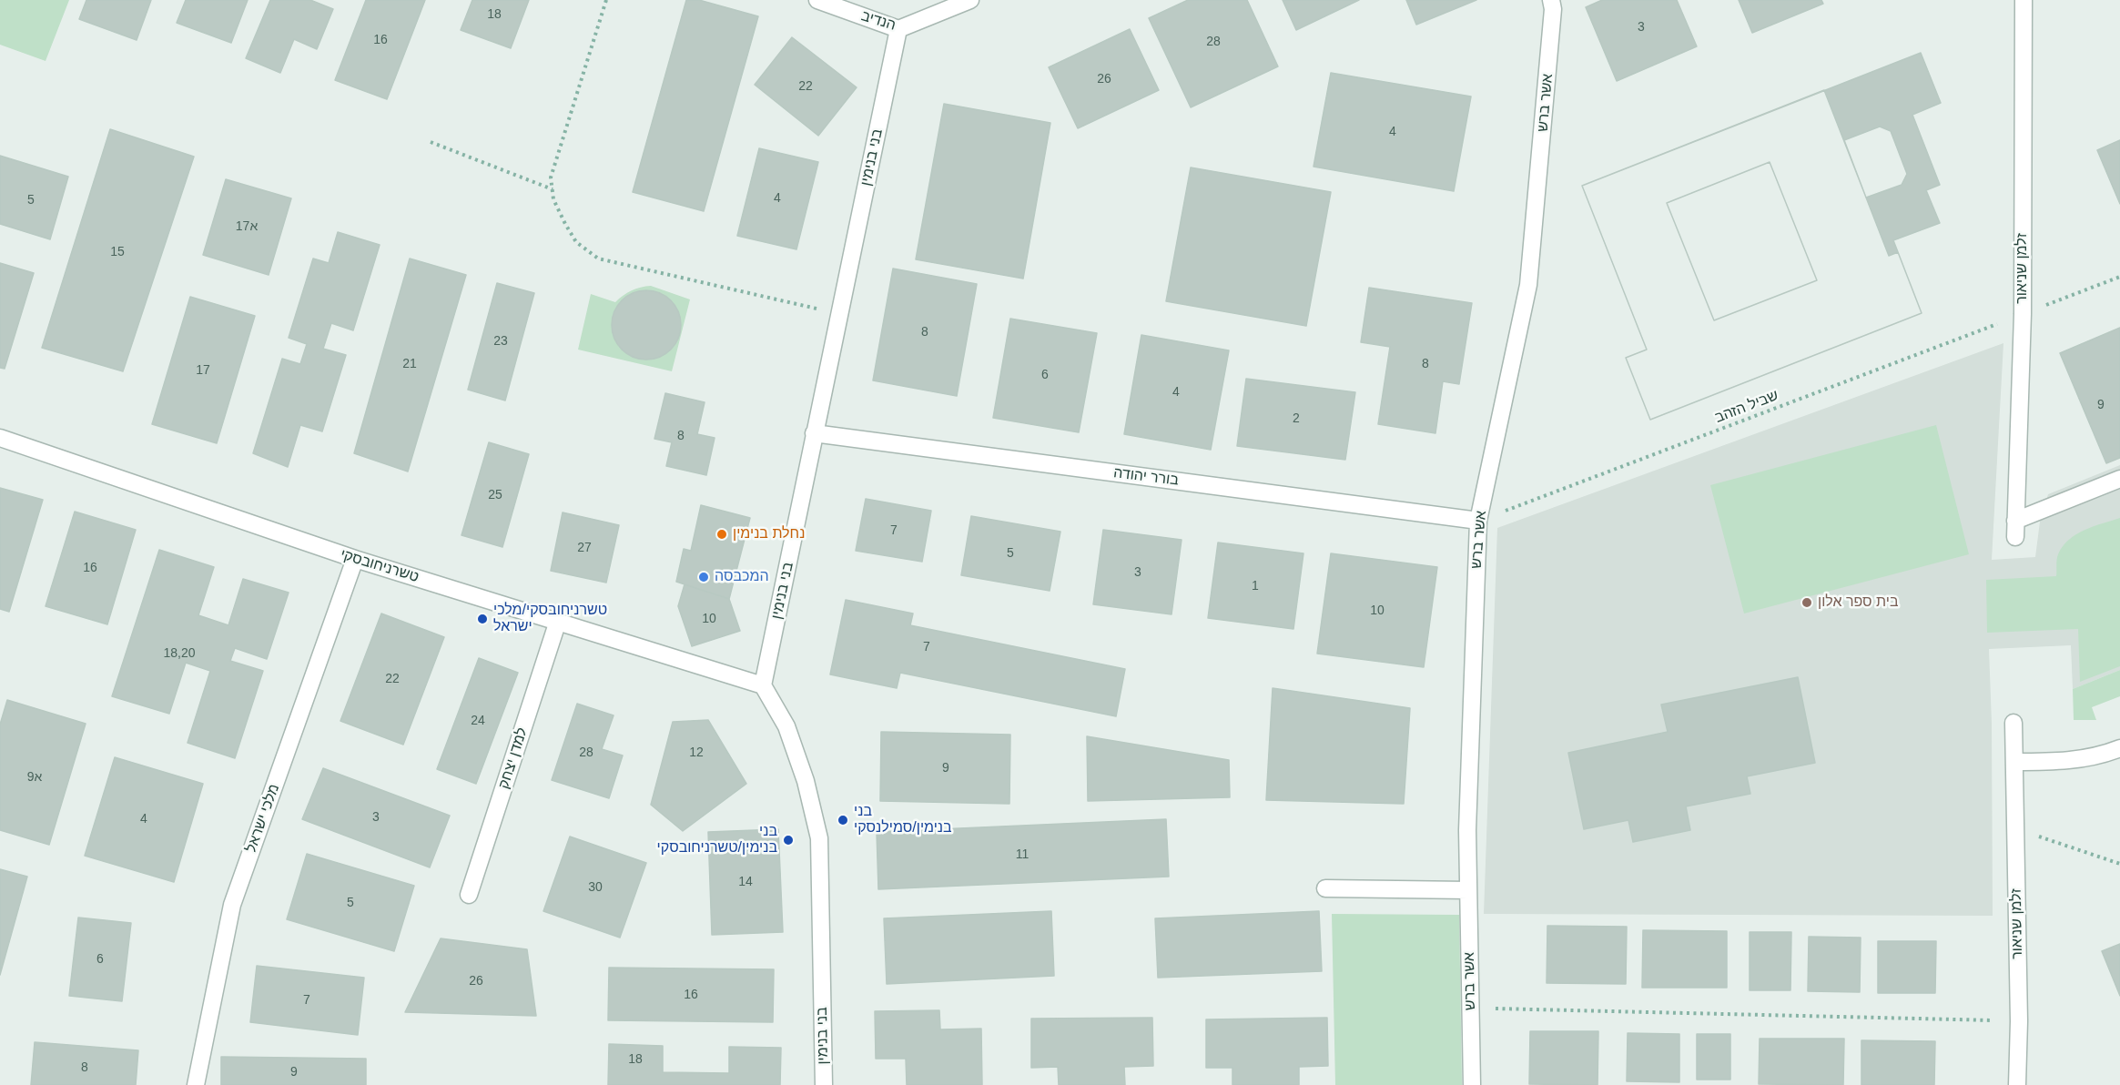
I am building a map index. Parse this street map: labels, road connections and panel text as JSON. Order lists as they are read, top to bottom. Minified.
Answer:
{"streets":{"street":["הנדיב","אשר ברש","בני בנימין","זלמן שניאור","בורר יהודה","טשרניחובסקי","למדן יצחק","מלכי ישראל"],"path":["שביל הזהב"]},"crossings":[["הנדיב","בני בנימין"],["אשר ברש","שביל הזהב"],["אשר ברש","בורר יהודה"],["בני בנימין","בורר יהודה"],["בני בנימין","טשרניחובסקי"],["זלמן שניאור","שביל הזהב"],["שביל הזהב","בורר יהודה"],["טשרניחובסקי","למדן יצחק"],["טשרניחובסקי","מלכי ישראל"]],"places":["נחלת בנימין","המכבסה","בית ספר אלון","טשרניחובסקי/מלכי ישראל","בני בנימין/סמילנסקי","בני בנימין/טשרניחובסקי"],"house_numbers":["18","3","16","28","26","22","4","4","5","17א","15","8","23","21","8","17","6","4","9","2","8","25","7","27","5","16","3","1","10","10","7","18,20","22","24","28","12","9","9א","3","4","11","14","30","5","6","26","16","7","18","8","9"]}
